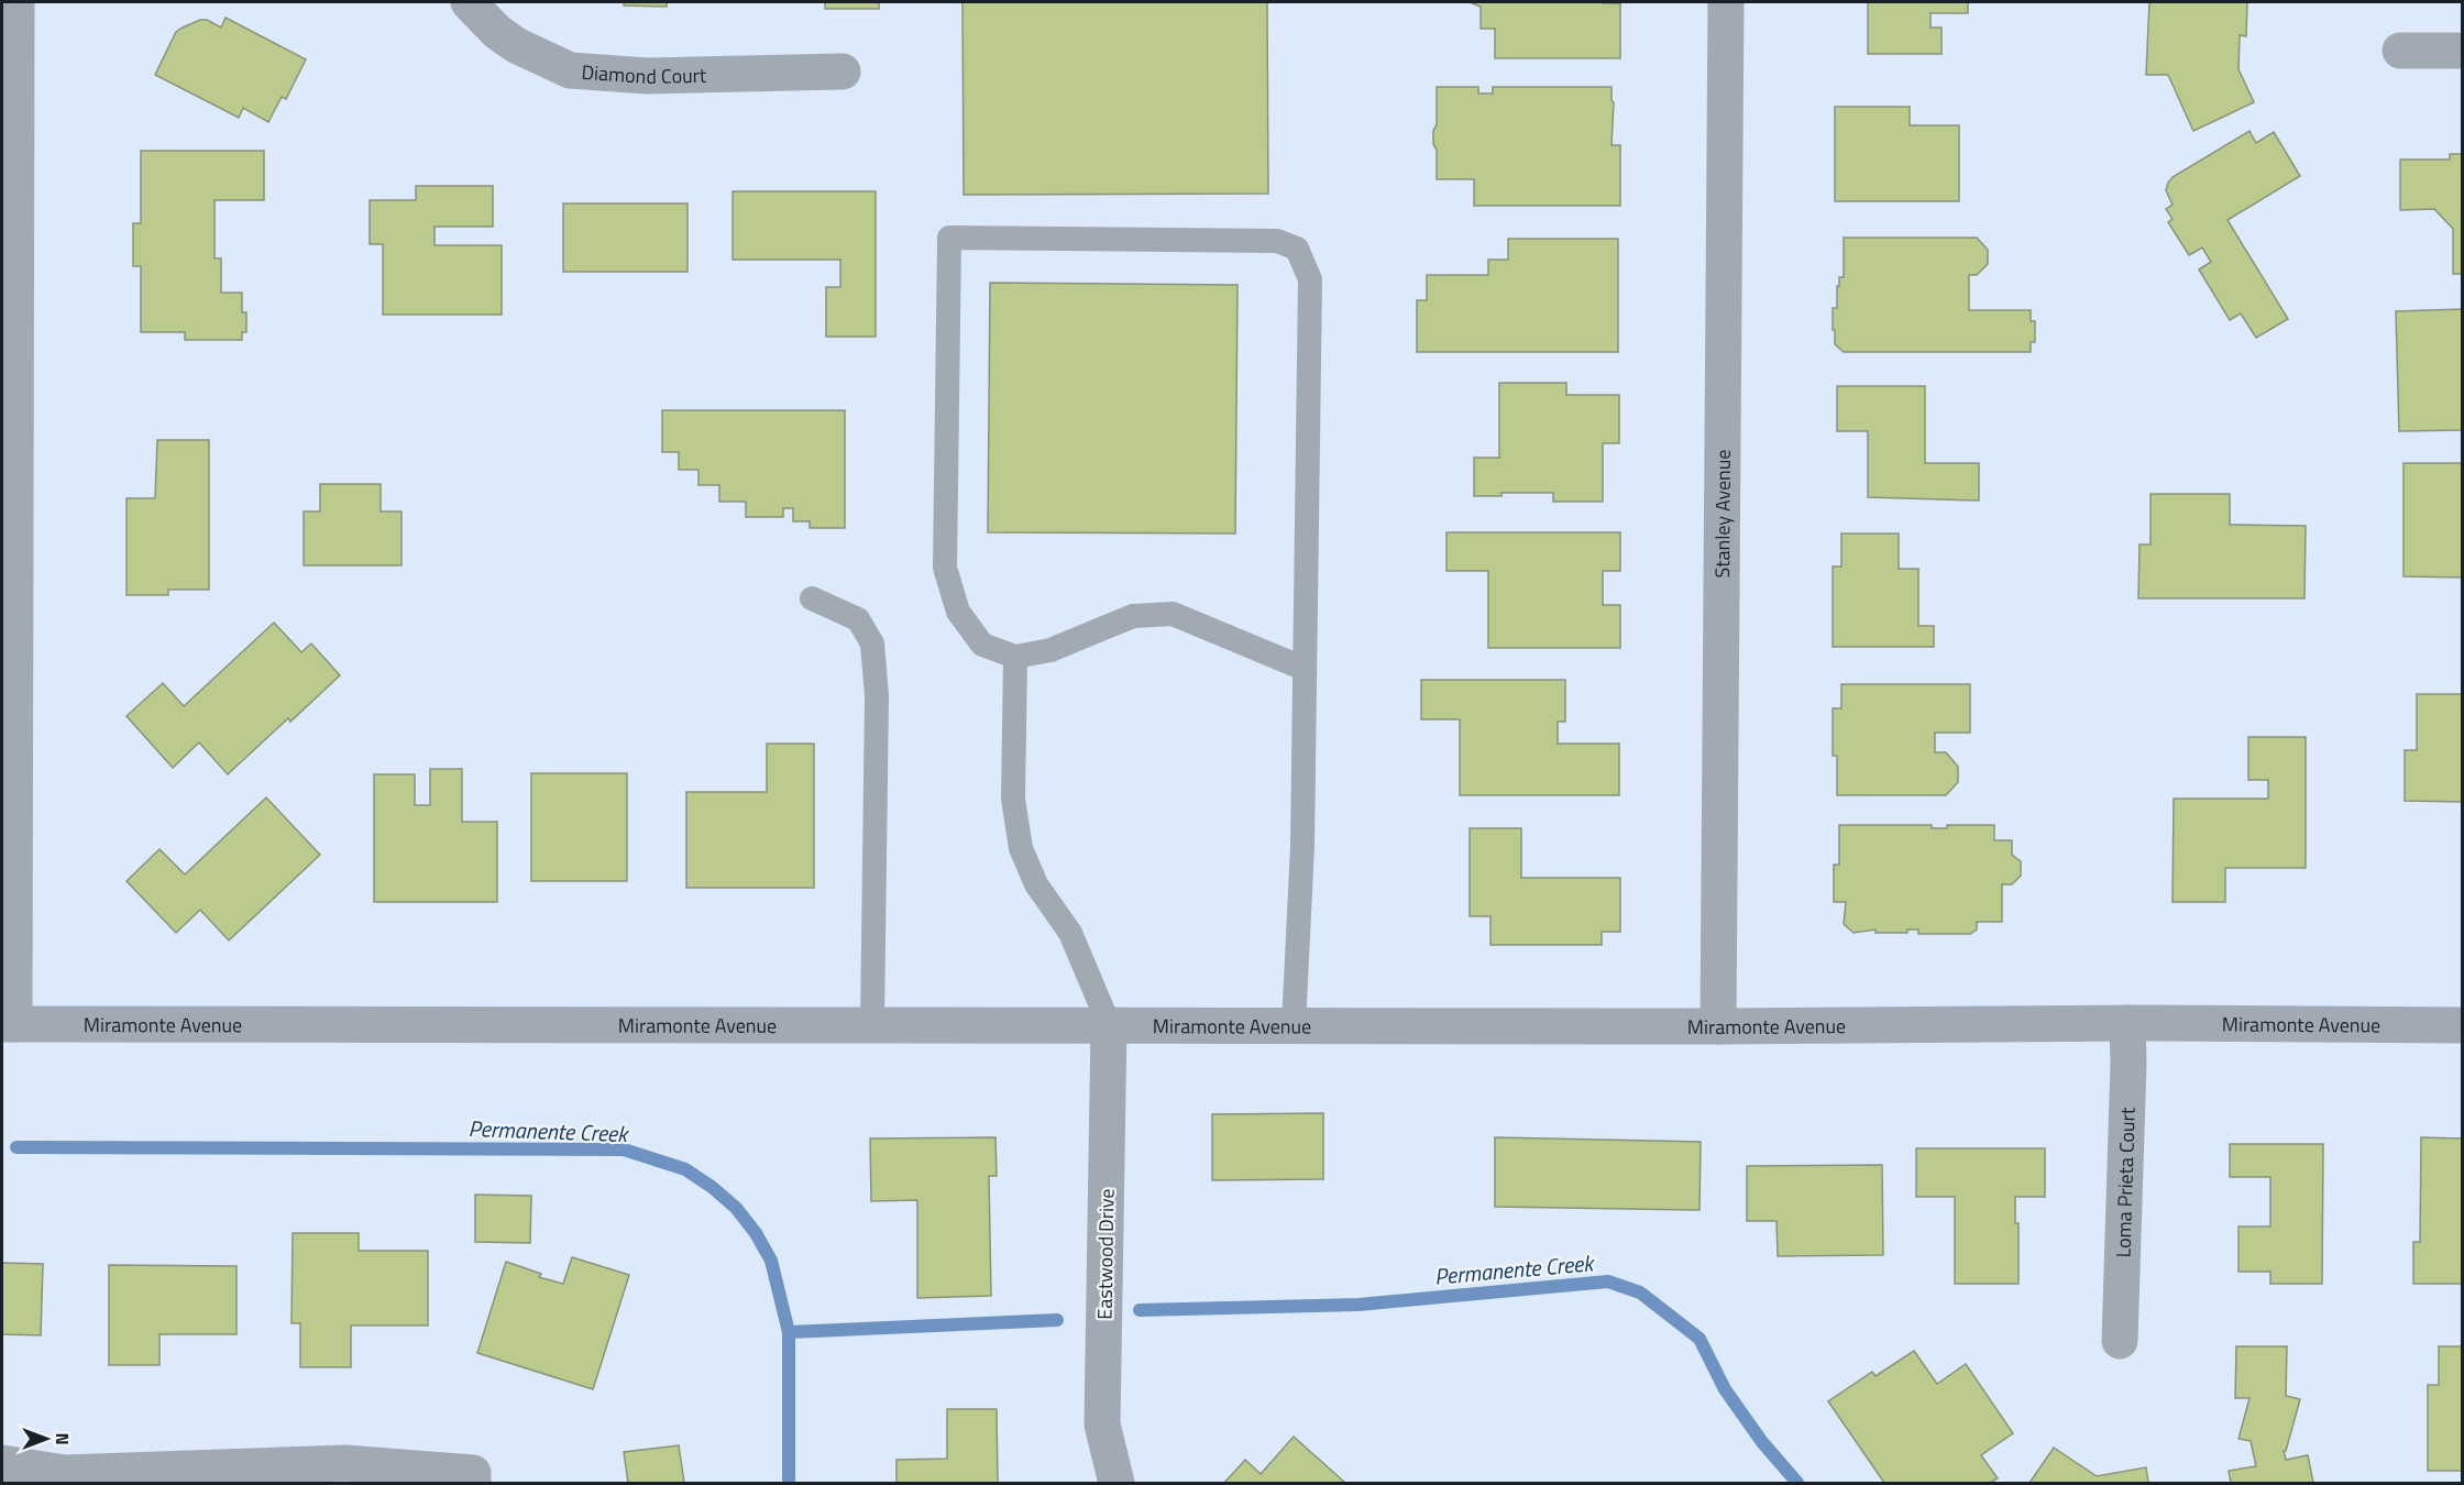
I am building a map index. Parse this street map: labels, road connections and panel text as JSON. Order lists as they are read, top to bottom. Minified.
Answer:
{"streets":{"street":["Diamond Court","Stanley Avenue","Miramonte Avenue","Loma Prieta Court","Eastwood Drive"]},"crossings":[["Stanley Avenue","Miramonte Avenue"],["Miramonte Avenue","Loma Prieta Court"],["Miramonte Avenue","Eastwood Drive"]],"water":["Permanente Creek"],"north":"right"}
